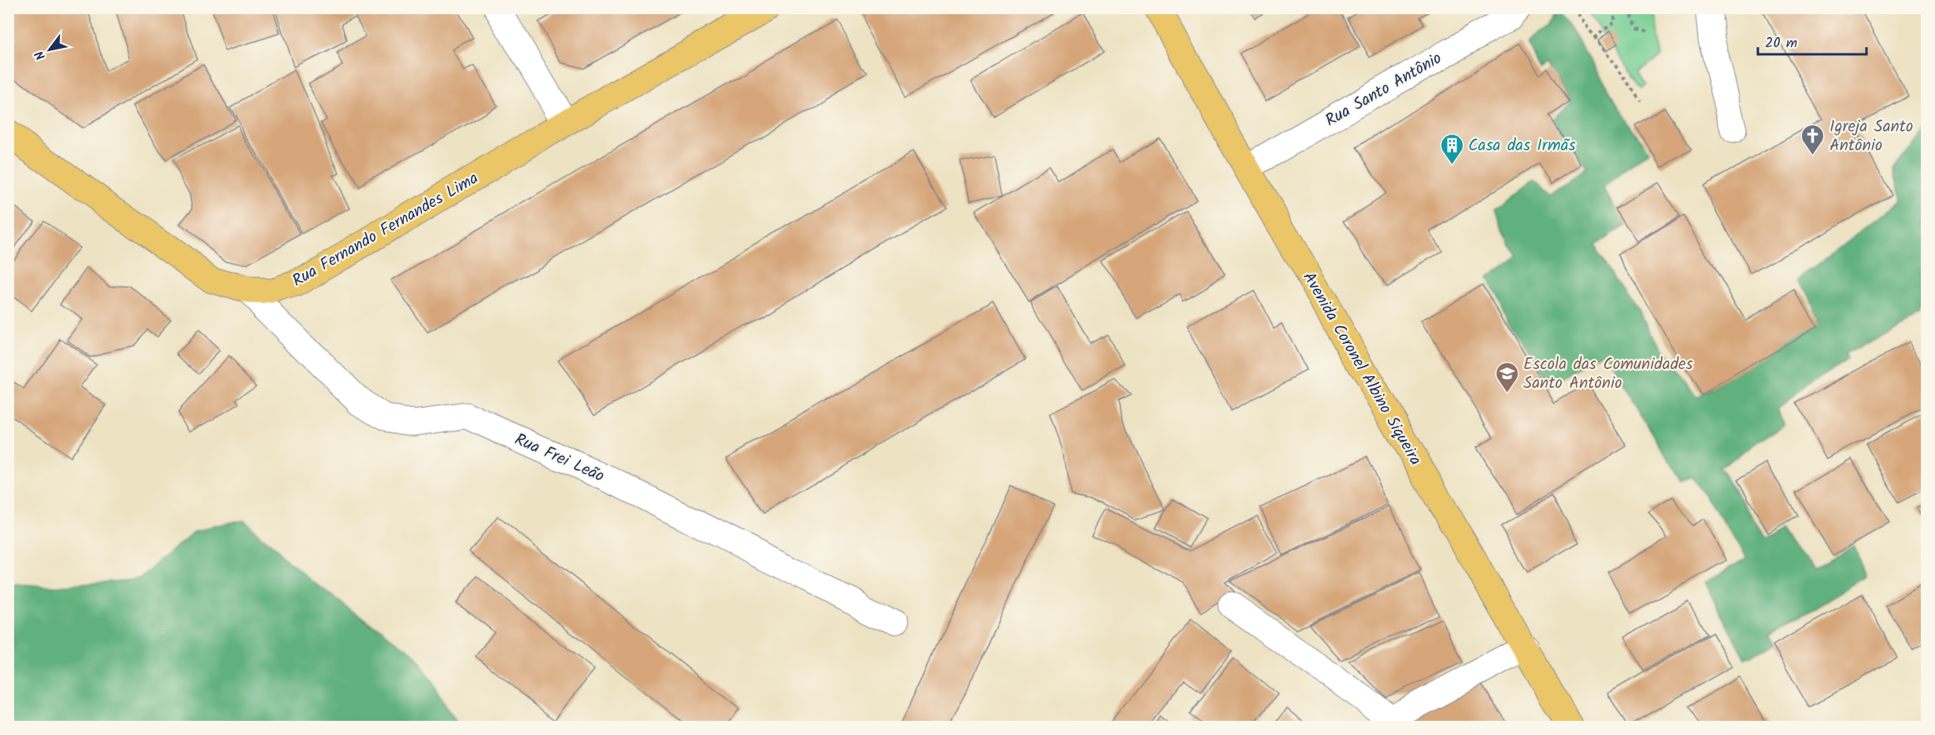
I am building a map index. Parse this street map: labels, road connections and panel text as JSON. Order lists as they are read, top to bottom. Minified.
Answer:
{"streets":{"main road":["Rua Fernando Fernandes Lima","Avenida Coronel Albino Siqueira"],"street":["Rua Santo Antônio","Rua Frei Leão"]},"crossings":[["Rua Santo Antônio","Avenida Coronel Albino Siqueira"],["Rua Fernando Fernandes Lima","Rua Frei Leão"]],"places":{"church":["Igreja Santo Antônio"],"building":["Casa das Irmãs"],"school or university":["Escola das Comunidades Santo Antônio"]},"scale_bar":"20 m","north":"bottom left"}
